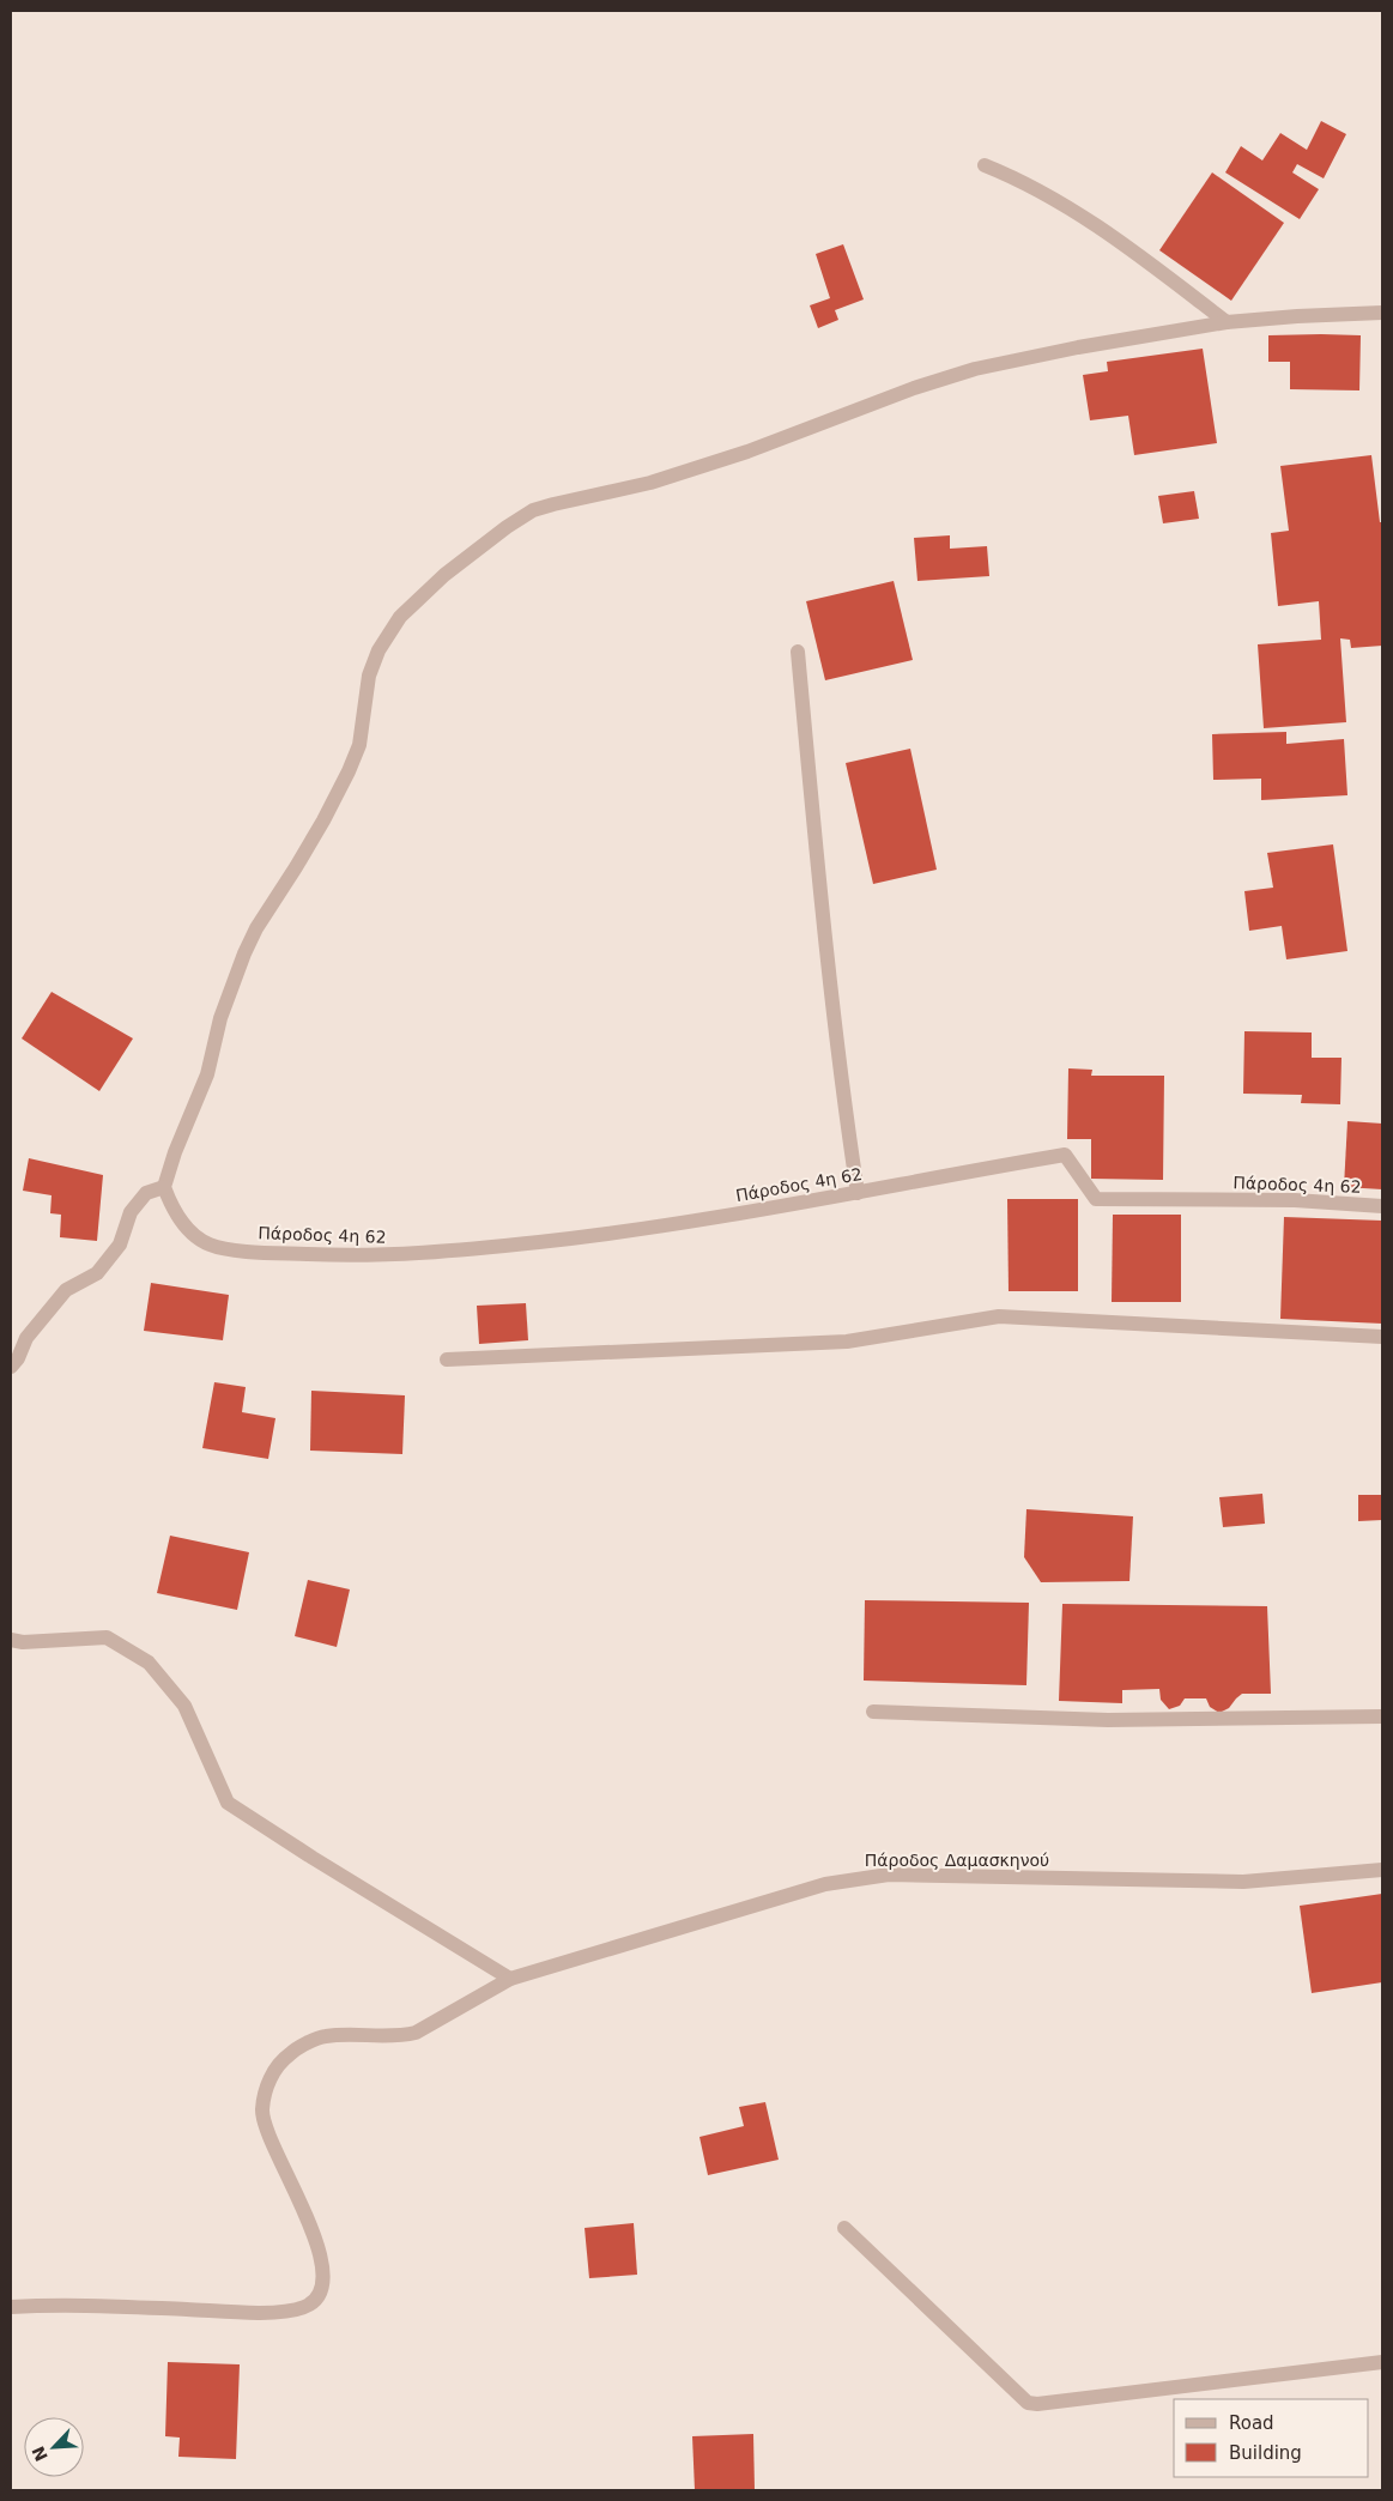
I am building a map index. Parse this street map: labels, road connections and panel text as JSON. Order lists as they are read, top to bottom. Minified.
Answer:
{"streets":{"street":["Πάροδος 4η 62","Πάροδος Δαμασκηνού"]},"legend":["Road","Building"],"north":"bottom left"}
